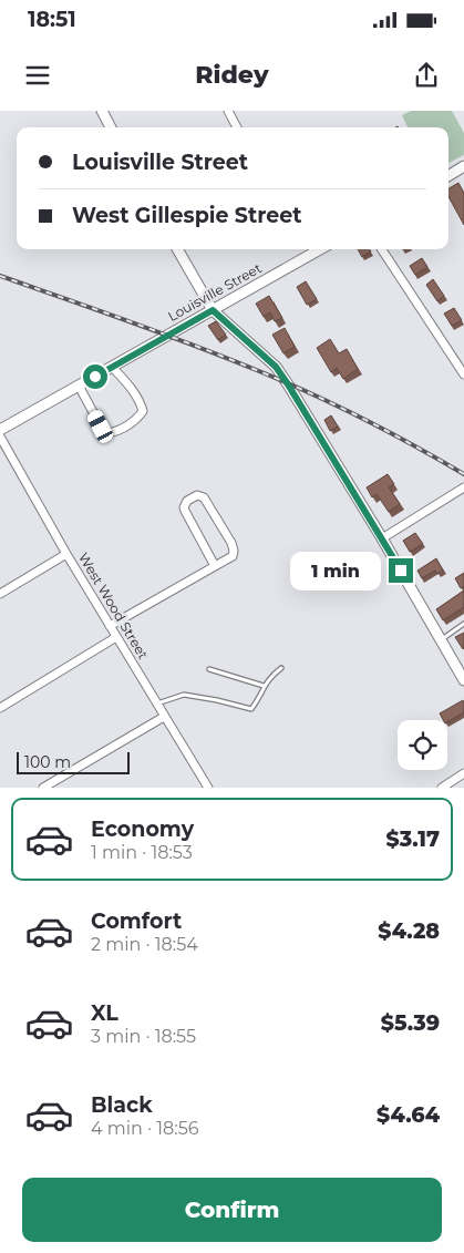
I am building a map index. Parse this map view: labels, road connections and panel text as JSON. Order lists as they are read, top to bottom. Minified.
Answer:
{"streets":{"street":["Louisville Street","West Wood Street"]},"scale_bar":"100 m","page":{"status":"18:51","header":"Ridey","banner":["Louisville Street","West Gillespie Street"],"bubble":"1 min","scale":"100 m","list":[{"name":"Economy","note":"1 min · 18:53","value":"$3.17"},{"name":"Comfort","note":"2 min · 18:54","value":"$4.28"},{"name":"XL","note":"3 min · 18:55","value":"$5.39"},{"name":"Black","note":"4 min · 18:56","value":"$4.64"}],"buttons":"Confirm"}}
